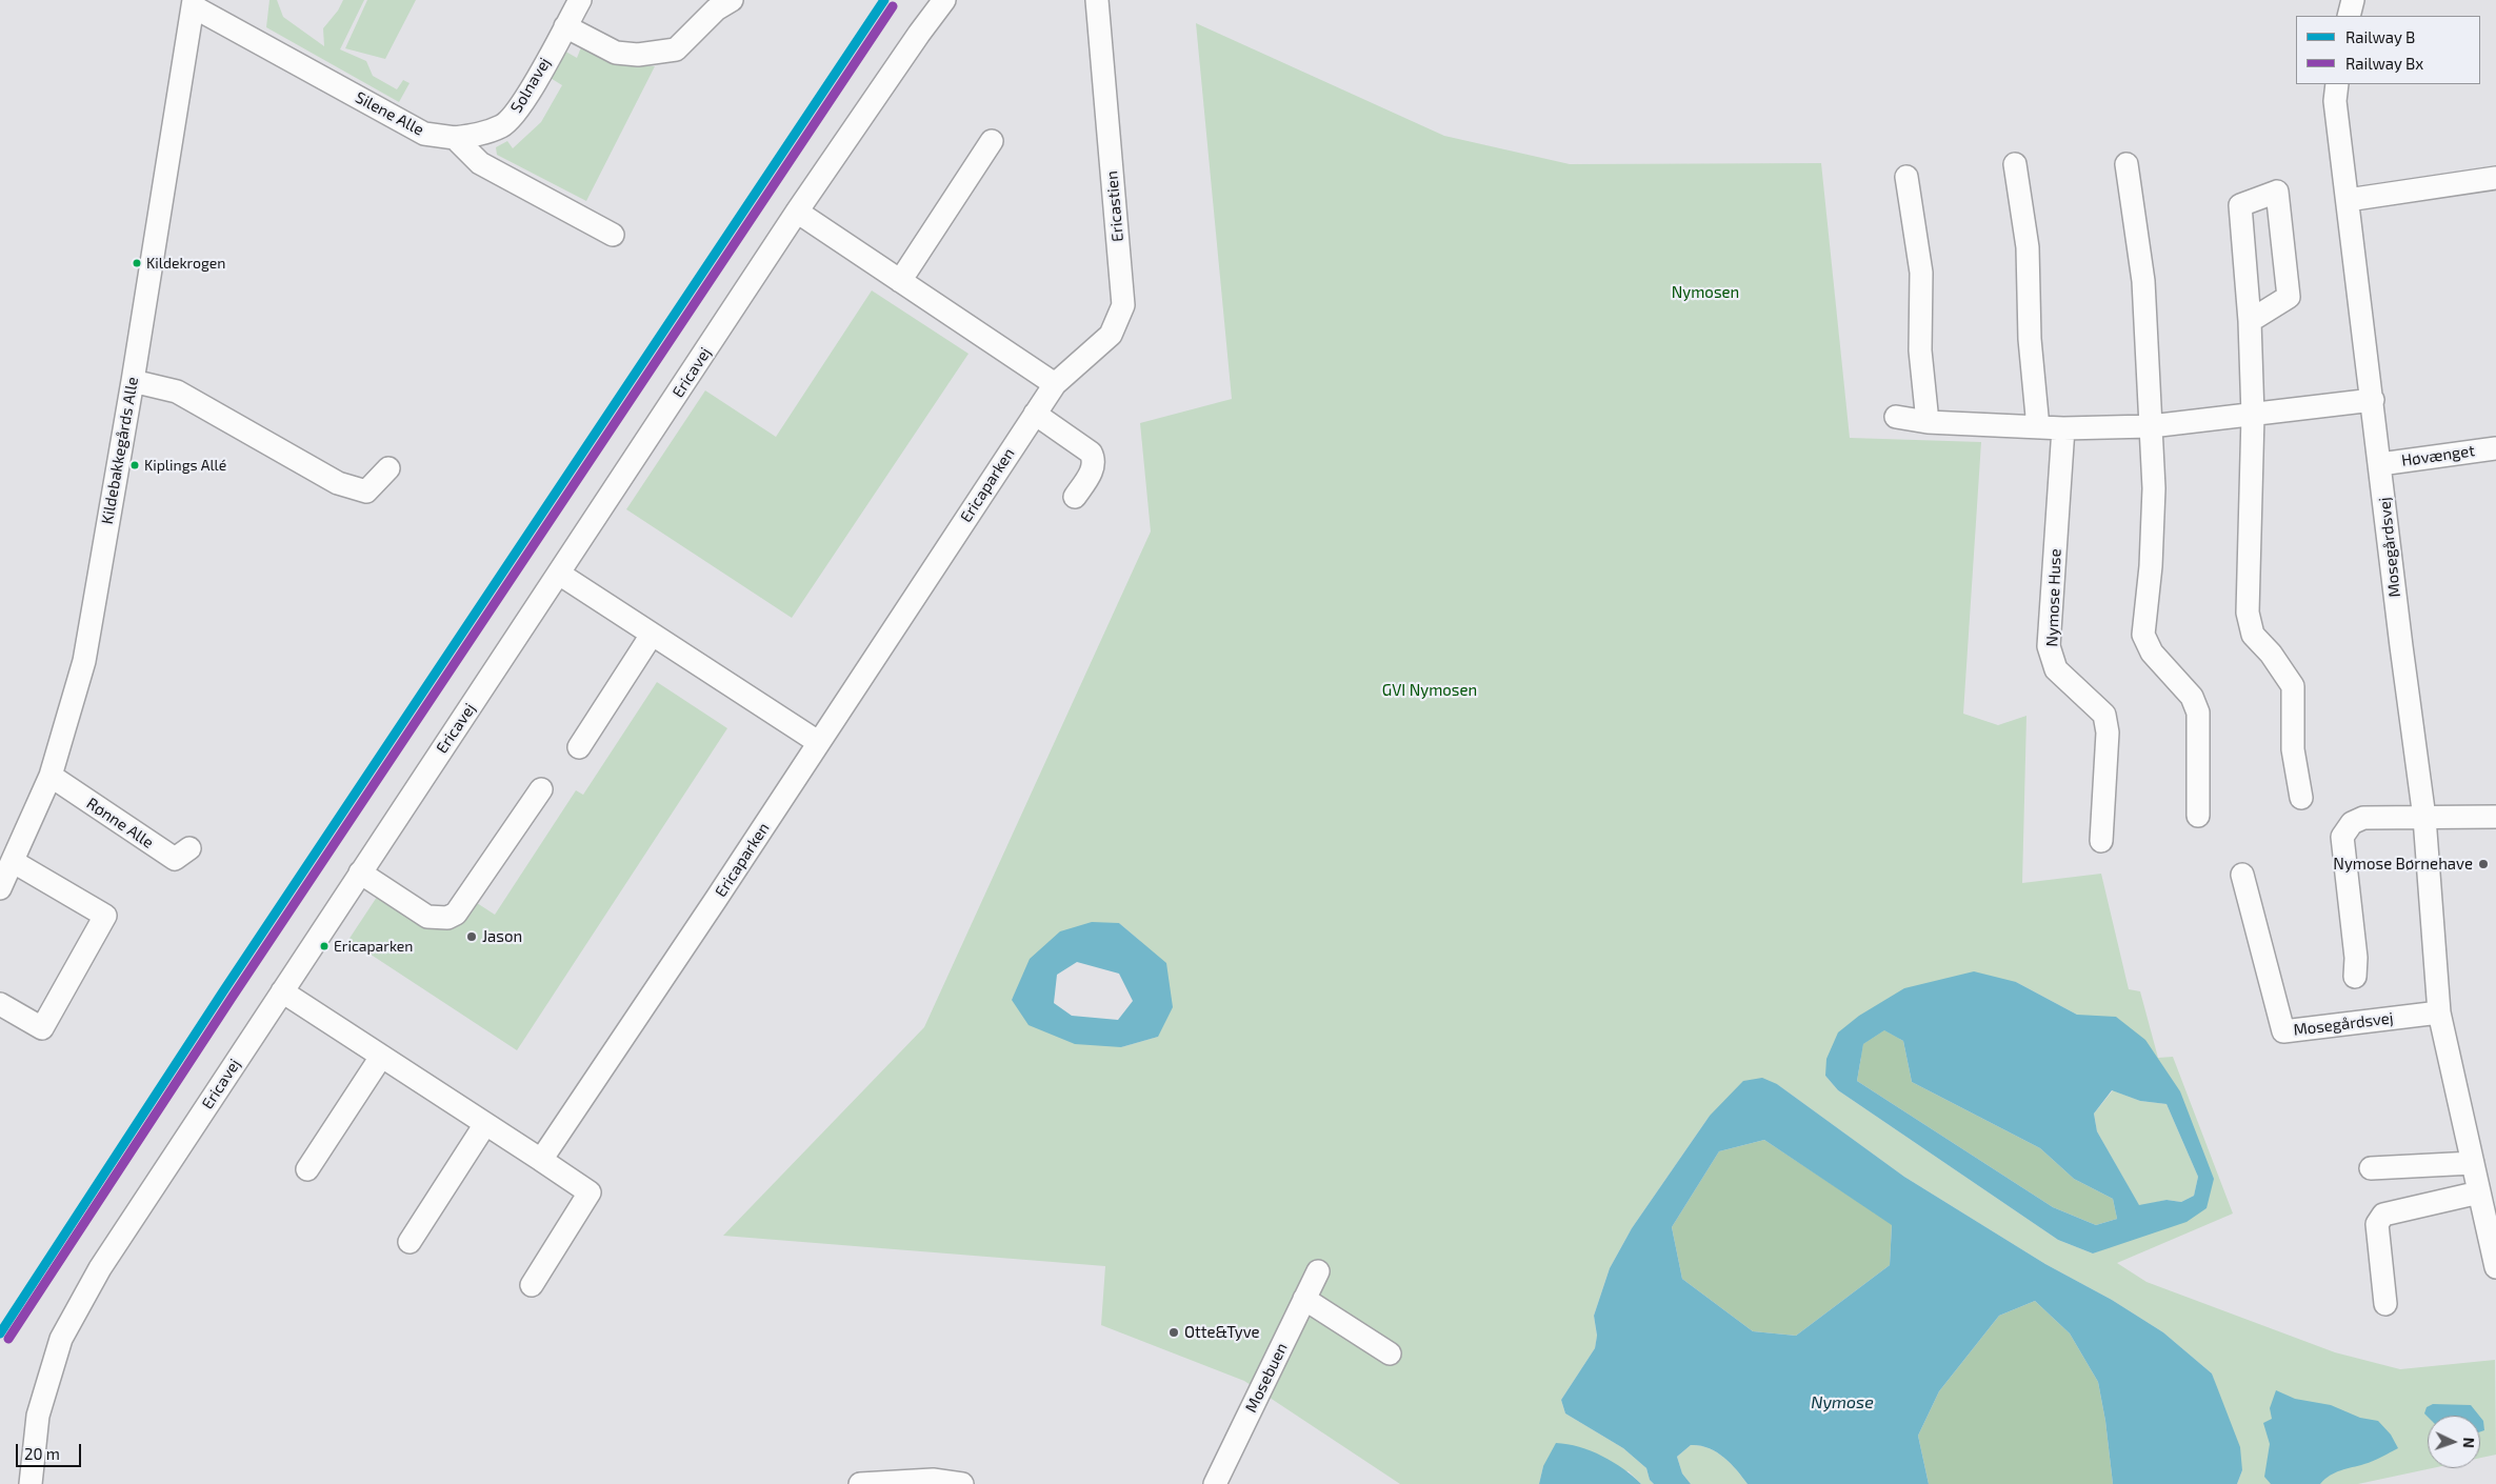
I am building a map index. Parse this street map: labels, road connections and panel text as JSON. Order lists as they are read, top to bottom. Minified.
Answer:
{"streets":{"street":["Solnavej","Silene Alle","Ericastien","Ericavej","Kildebakkegårds Alle","Høvænget","Ericaparken","Mosegårdsvej","Nymose Huse","Rønne Alle","Mosebuen"]},"crossings":[["Solnavej","Silene Alle"],["Silene Alle","Kildebakkegårds Alle"],["Ericastien","Ericaparken"],["Kildebakkegårds Alle","Rønne Alle"],["Høvænget","Mosegårdsvej"]],"water":["Nymose"],"parks":["Nymosen","GVI Nymosen"],"places":["Kildekrogen","Kiplings Allé","Nymose Børnehave","Jason","Ericaparken","Otte&Tyve"],"lines":["rail line B","rail line Bx"],"legend":["Railway B","Railway Bx"],"scale_bar":"20 m","north":"right"}
